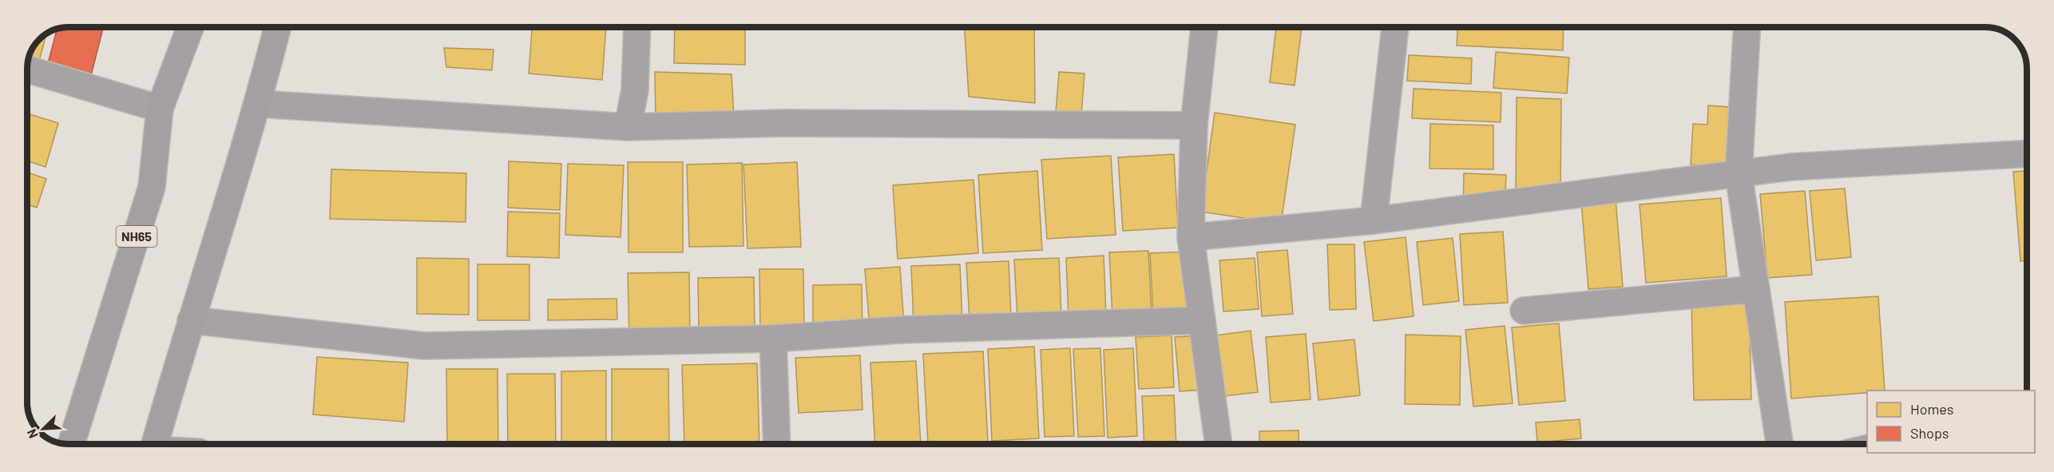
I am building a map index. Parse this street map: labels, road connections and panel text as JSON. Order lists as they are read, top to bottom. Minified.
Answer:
{"streets":{"highway":["NH65"]},"legend":["Homes","Shops"],"north":"bottom left"}
